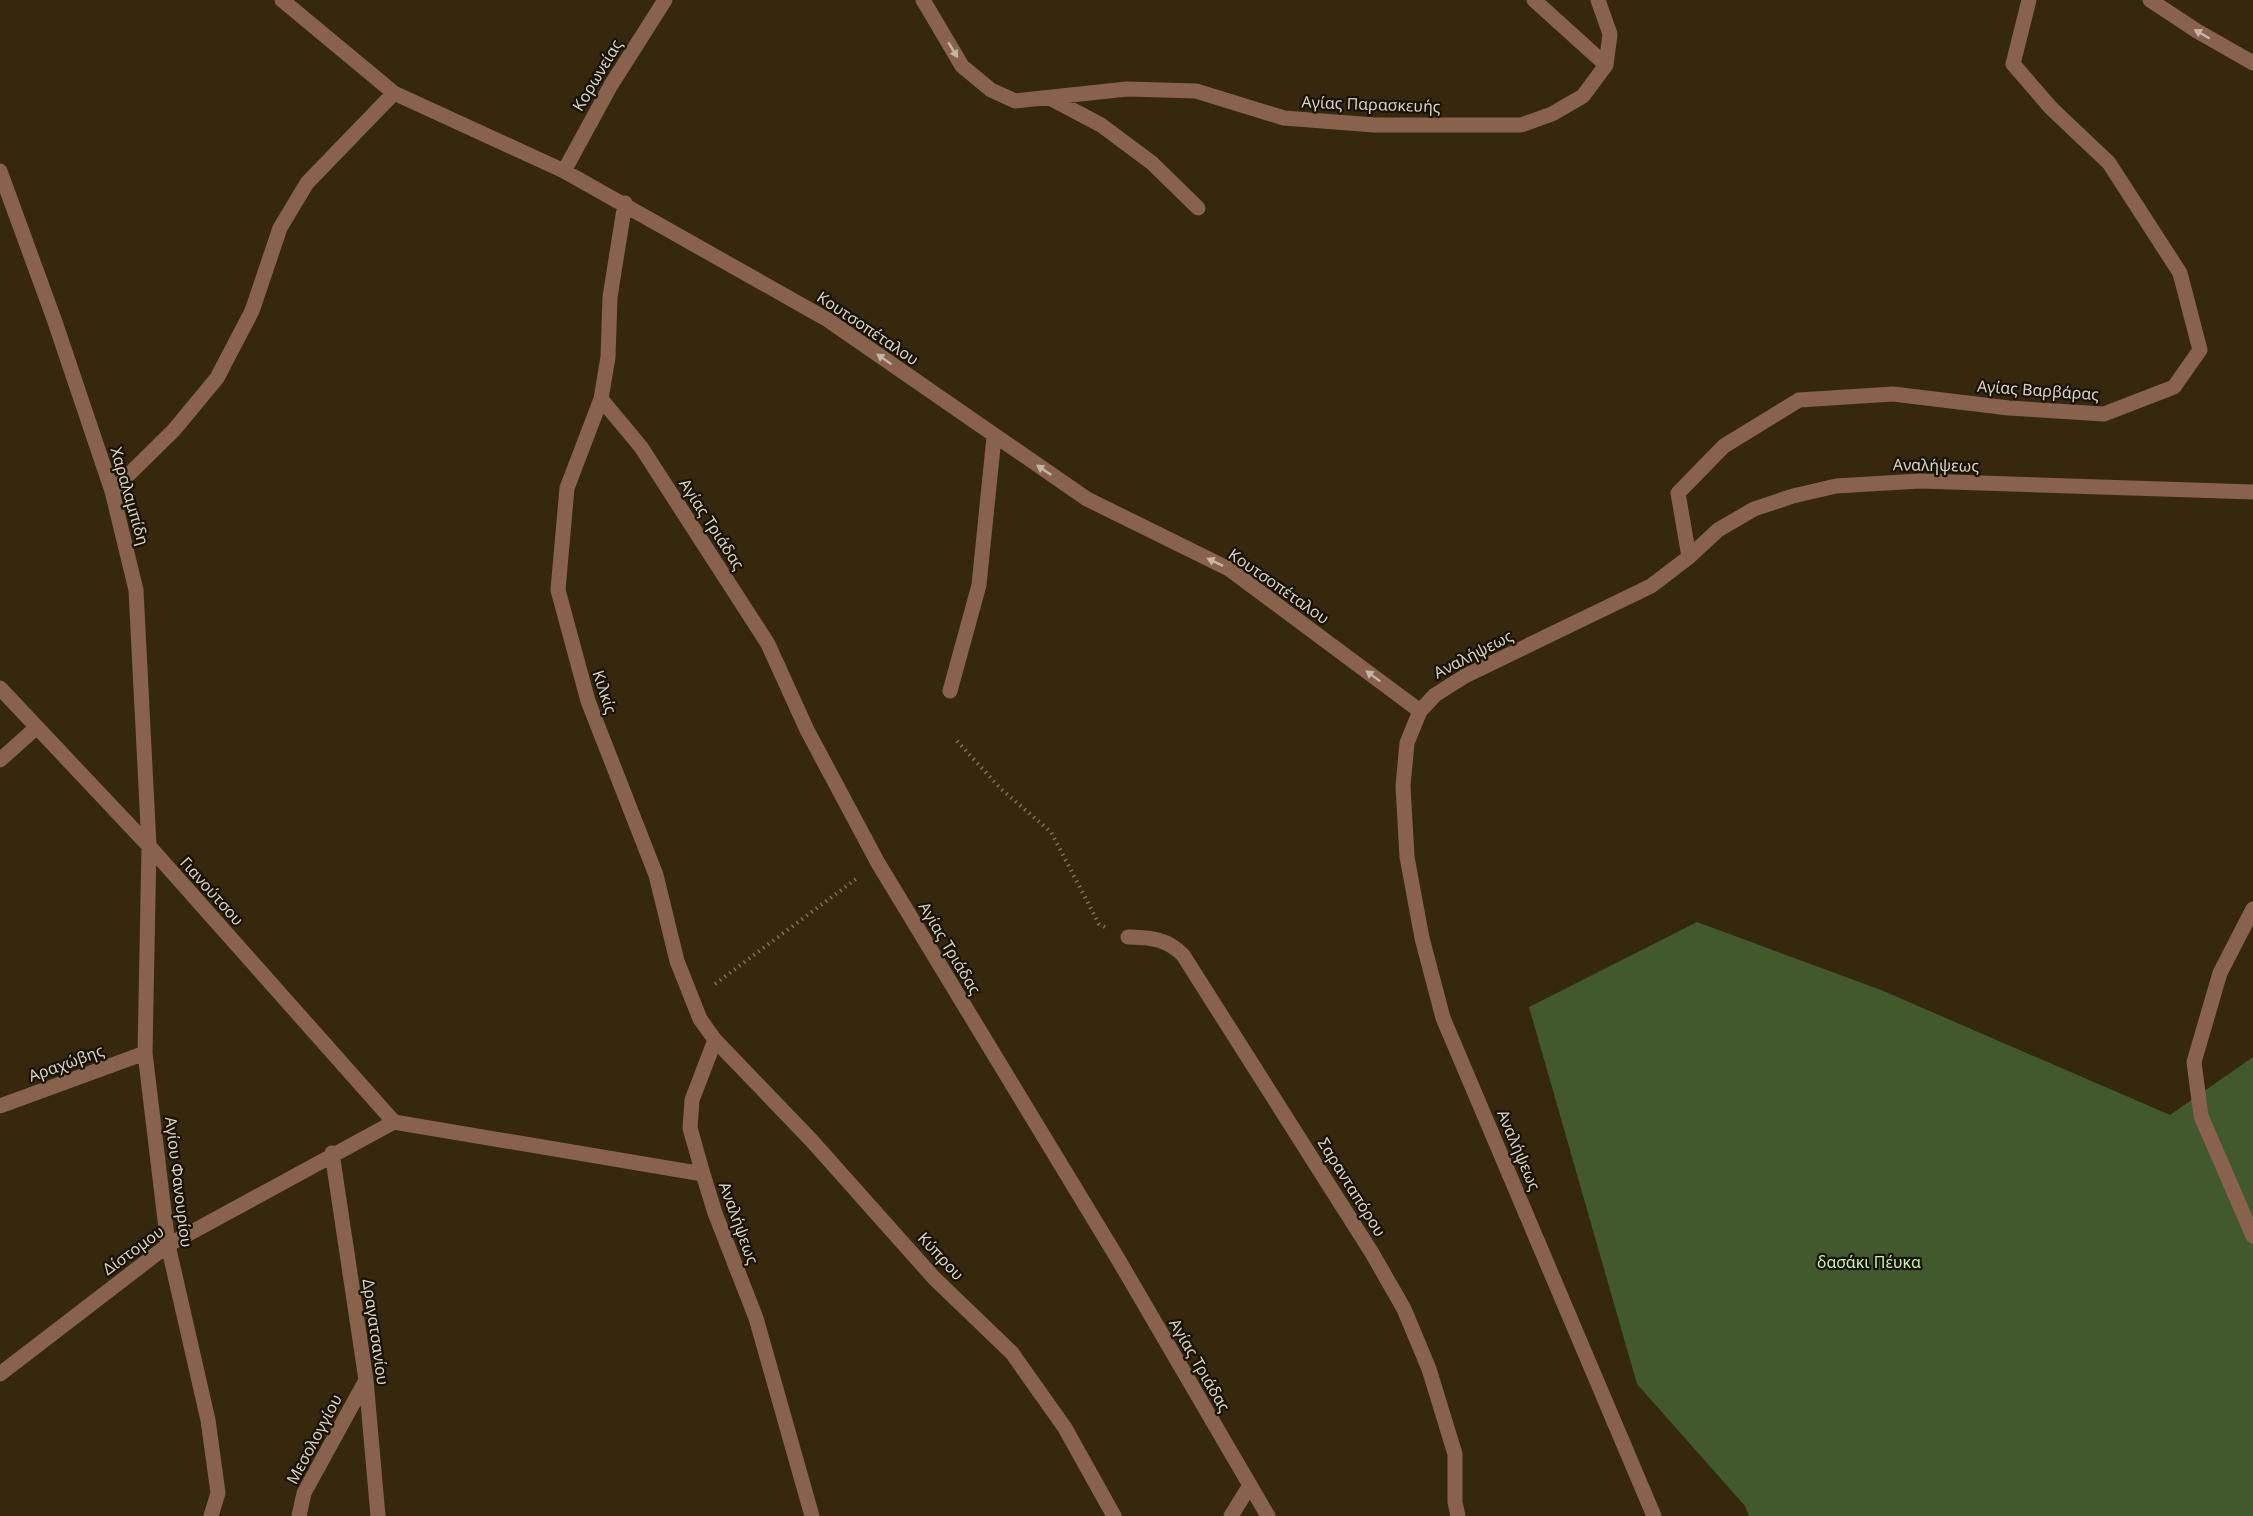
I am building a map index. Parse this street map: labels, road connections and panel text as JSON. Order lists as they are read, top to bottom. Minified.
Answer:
{"streets":{"street":["Κορωνείας","Αγίας Παρασκευής","Κουτσοπέταλου","Αγίας Βαρβάρας","Αναλήψεως","Χαραλαμπίδη","Αγίας Τριάδας","Κιλκίς","Γιανούτσου","Αραχώβης","Αγίου Φανουρίου","Σαρανταπόρου","Δίστομου","Κύπρου","Δραγατσανίου","Μεσολογγίου"]},"crossings":[["Κορωνείας","Κουτσοπέταλου"],["Κουτσοπέταλου","Αναλήψεως"],["Κουτσοπέταλου","Κιλκίς"],["Αγίας Βαρβάρας","Αναλήψεως"],["Αναλήψεως","Γιανούτσου"],["Αναλήψεως","Δίστομου"],["Χαραλαμπίδη","Γιανούτσου"],["Χαραλαμπίδη","Αγίου Φανουρίου"],["Αγίας Τριάδας","Κιλκίς"],["Κιλκίς","Κύπρου"],["Γιανούτσου","Αγίου Φανουρίου"],["Γιανούτσου","Δίστομου"],["Αραχώβης","Αγίου Φανουρίου"],["Αγίου Φανουρίου","Δίστομου"],["Δίστομου","Δραγατσανίου"],["Δραγατσανίου","Μεσολογγίου"]],"one_way":["Κουτσοπέταλου"],"parks":["δασάκι Πέυκα"]}
